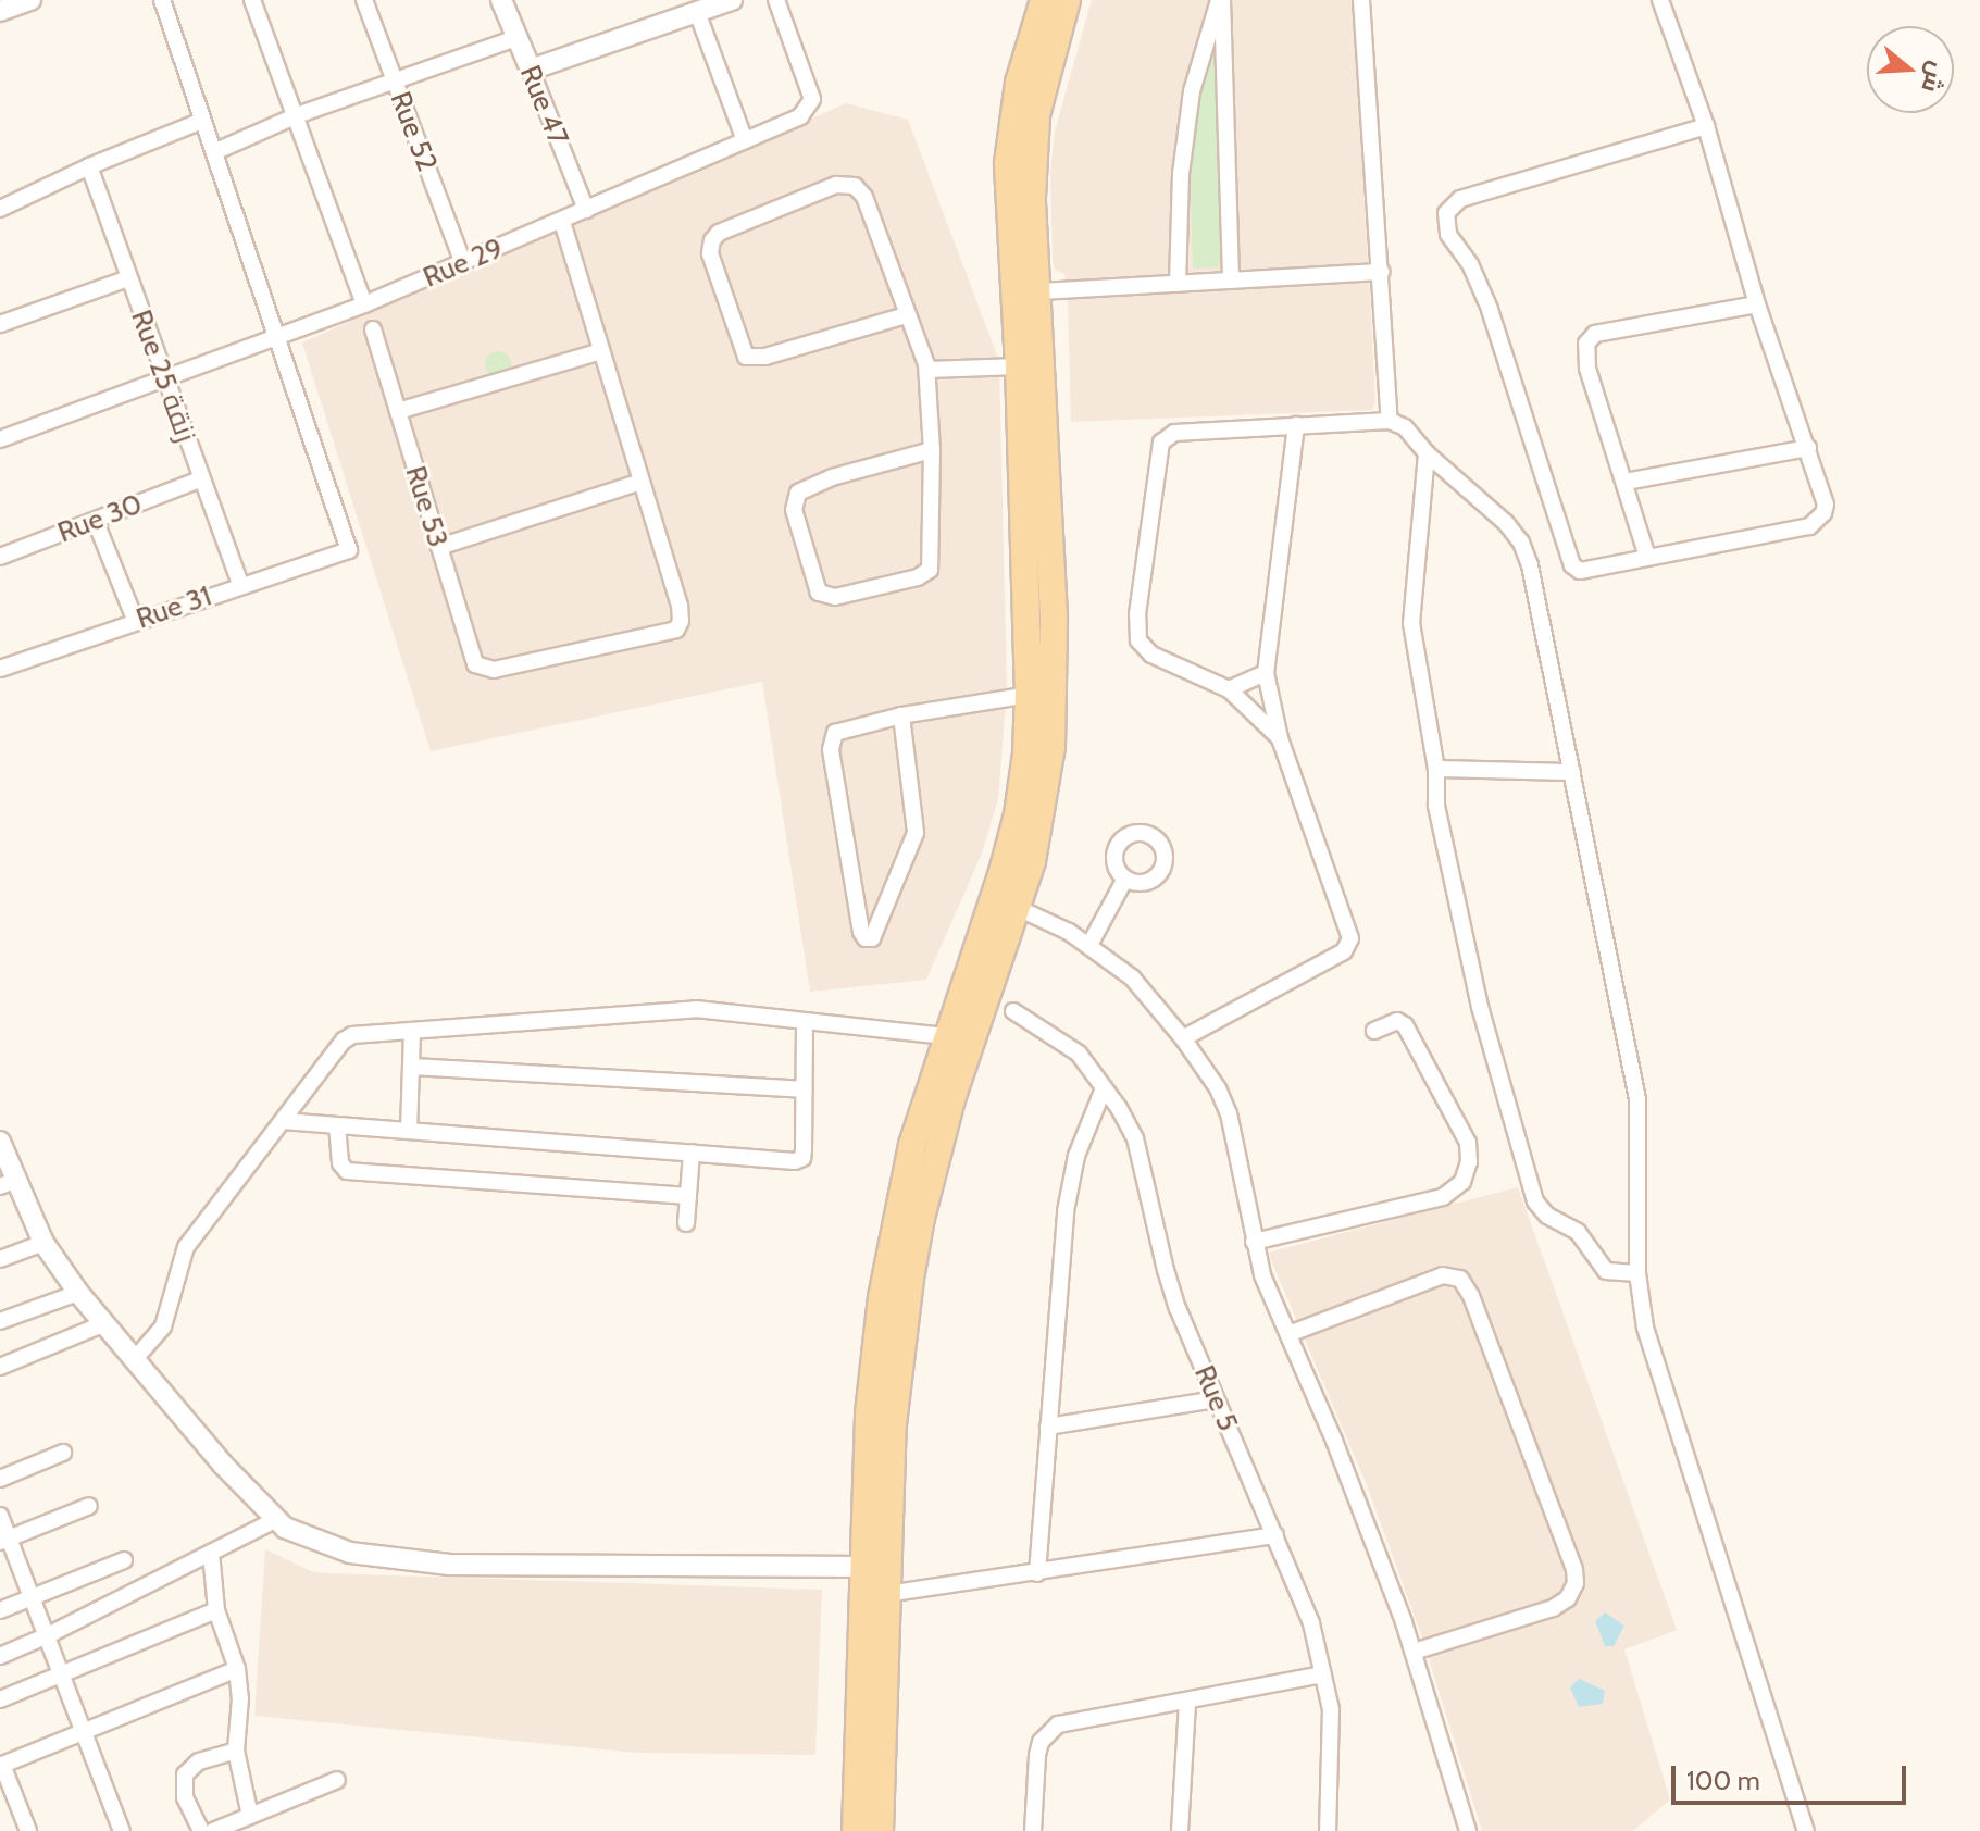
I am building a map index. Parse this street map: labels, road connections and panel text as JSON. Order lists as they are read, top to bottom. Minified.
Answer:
{"streets":{"street":["Rue 47","Rue 52","Rue 29","Rue 25 زنقة","Rue 53","Rue 30","Rue 31","Rue 5"]},"crossings":[["Rue 47","Rue 29"],["Rue 52","Rue 29"],["Rue 29","Rue 25 زنقة"],["Rue 29","Rue 31"],["Rue 25 زنقة","Rue 30"],["Rue 25 زنقة","Rue 31"]],"scale_bar":"100 m","north":"right"}
